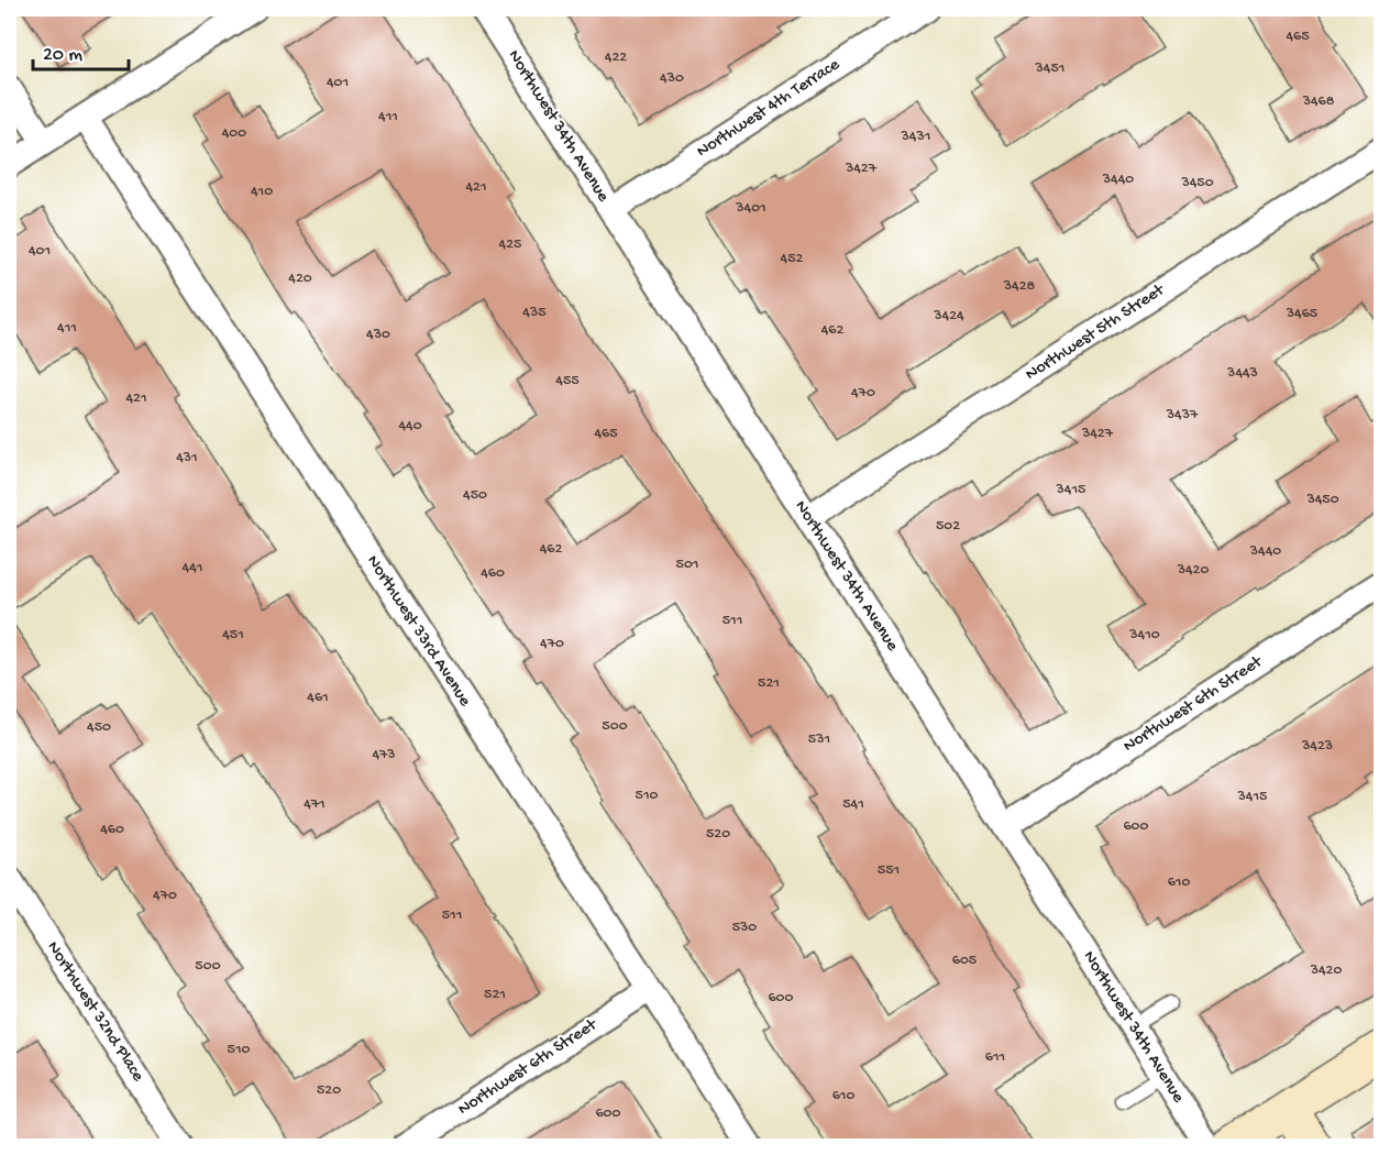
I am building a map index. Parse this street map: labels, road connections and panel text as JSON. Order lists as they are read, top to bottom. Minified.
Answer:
{"streets":{"street":["Northwest 4th Terrace","Northwest 34th Avenue","Northwest 5th Street","Northwest 33rd Avenue","Northwest 6th Street","Northwest 32nd Place"]},"crossings":[["Northwest 4th Terrace","Northwest 34th Avenue"],["Northwest 34th Avenue","Northwest 5th Street"],["Northwest 34th Avenue","Northwest 6th Street"],["Northwest 33rd Avenue","Northwest 6th Street"]],"house_numbers":["465","422","3451","430","401","3468","411","400","3431","3427","3440","3450","421","410","3401","425","401","452","420","3428","435","3465","3424","411","462","430","3443","455","470","421","3437","440","465","3427","431","3415","450","3450","502","462","3440","501","441","3420","460","511","451","3410","470","521","461","500","450","531","3423","473","510","3415","471","541","600","460","520","551","610","470","511","530","605","500","3420","521","600","510","611","520","610","600"],"scale_bar":"20 m"}
